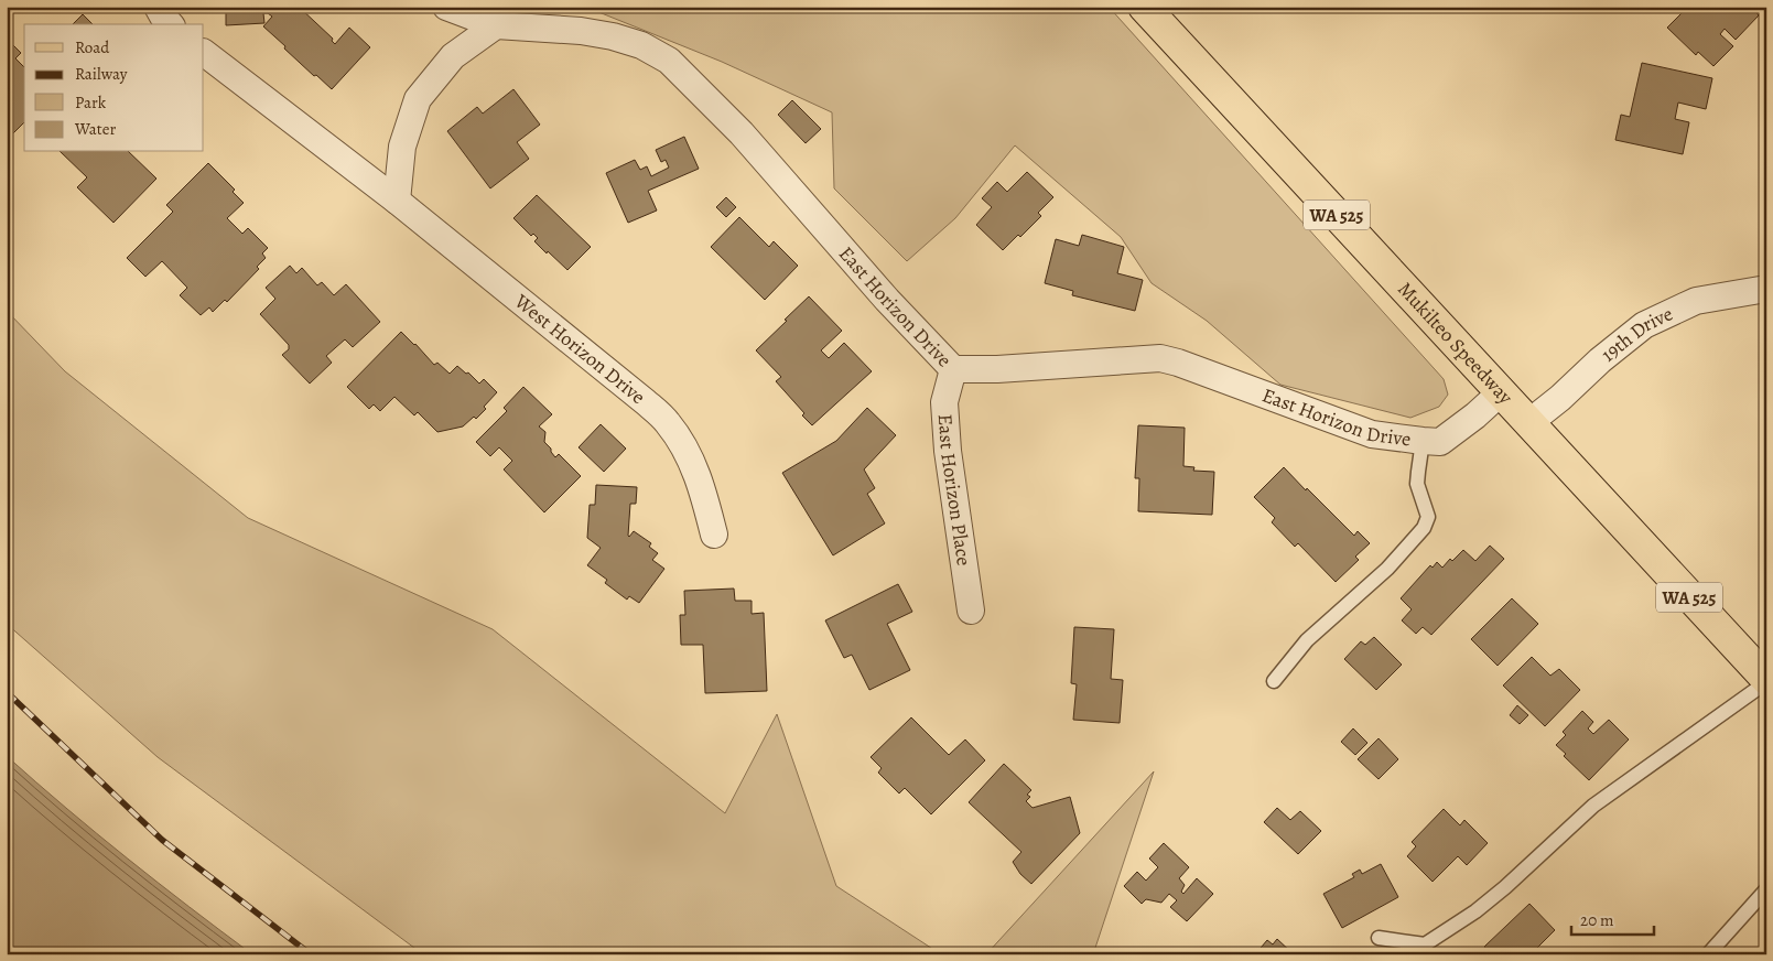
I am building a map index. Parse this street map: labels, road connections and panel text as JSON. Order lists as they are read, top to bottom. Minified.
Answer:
{"streets":{"main road":["WA 525","Mukilteo Speedway"],"street":["East Horizon Drive","19th Drive","West Horizon Drive","East Horizon Place"]},"crossings":[["East Horizon Drive","Mukilteo Speedway"],["East Horizon Drive","East Horizon Place"],["19th Drive","Mukilteo Speedway"]],"legend":["Road","Railway","Park","Water"],"scale_bar":"20 m"}
